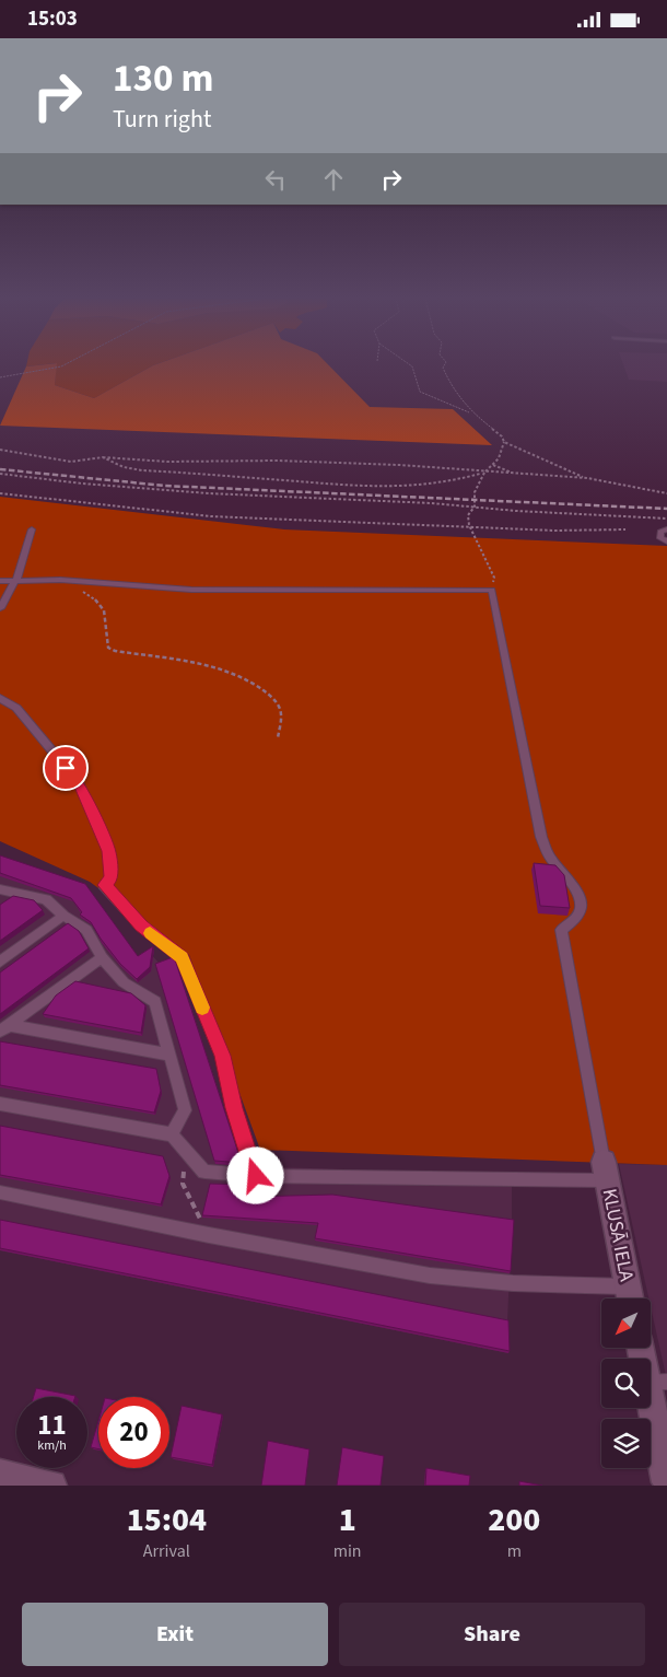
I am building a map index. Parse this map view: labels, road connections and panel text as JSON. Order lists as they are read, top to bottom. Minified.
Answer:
{"streets":{"street":["KLUSĀ IELA"]},"north":"bottom left","page":{"status":"15:03","turn":["130 m","Turn right"],"speed":"11 km/h","limit":"20","eta":["15:04","Arrival","1","min","200","m"],"buttons":["Exit","Share"]}}
